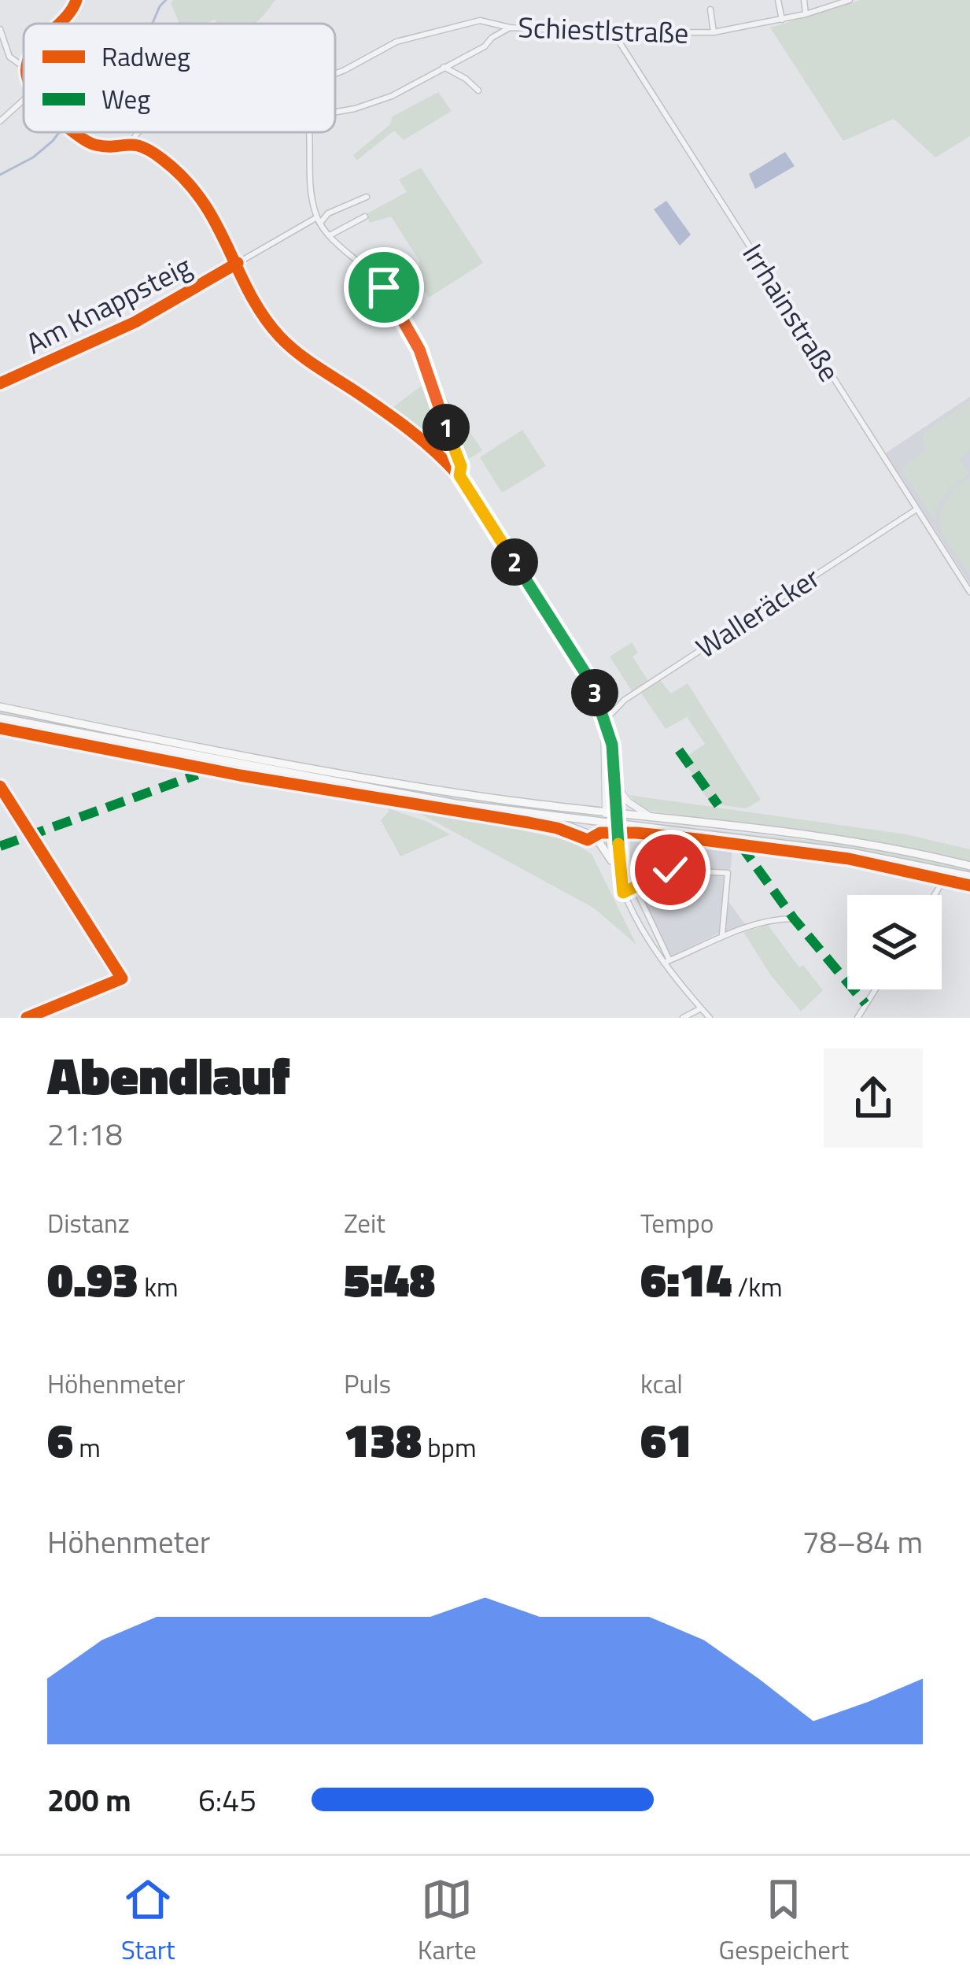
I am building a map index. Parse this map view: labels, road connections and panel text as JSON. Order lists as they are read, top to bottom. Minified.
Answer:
{"streets":{"street":["Schiestlstraße","Am Knappsteig","Irrhainstraße","Walleräcker"]},"crossings":[["Schiestlstraße","Irrhainstraße"],["Irrhainstraße","Walleräcker"]],"legend":["Radweg","Weg"],"page":{"pins":["1","2","3"],"heading":["Abendlauf","21:18"],"stats":[["Distanz","0.93 km"],["Zeit","5:48"],["Tempo","6:14 /km"],["Höhenmeter","6 m"],["Puls","138 bpm"],["kcal","61"]],"chart":["Höhenmeter","78–84 m"],"list":[{"name":"200 m","note":"6:45"}],"tabs":["Start","Karte","Gespeichert"]}}
